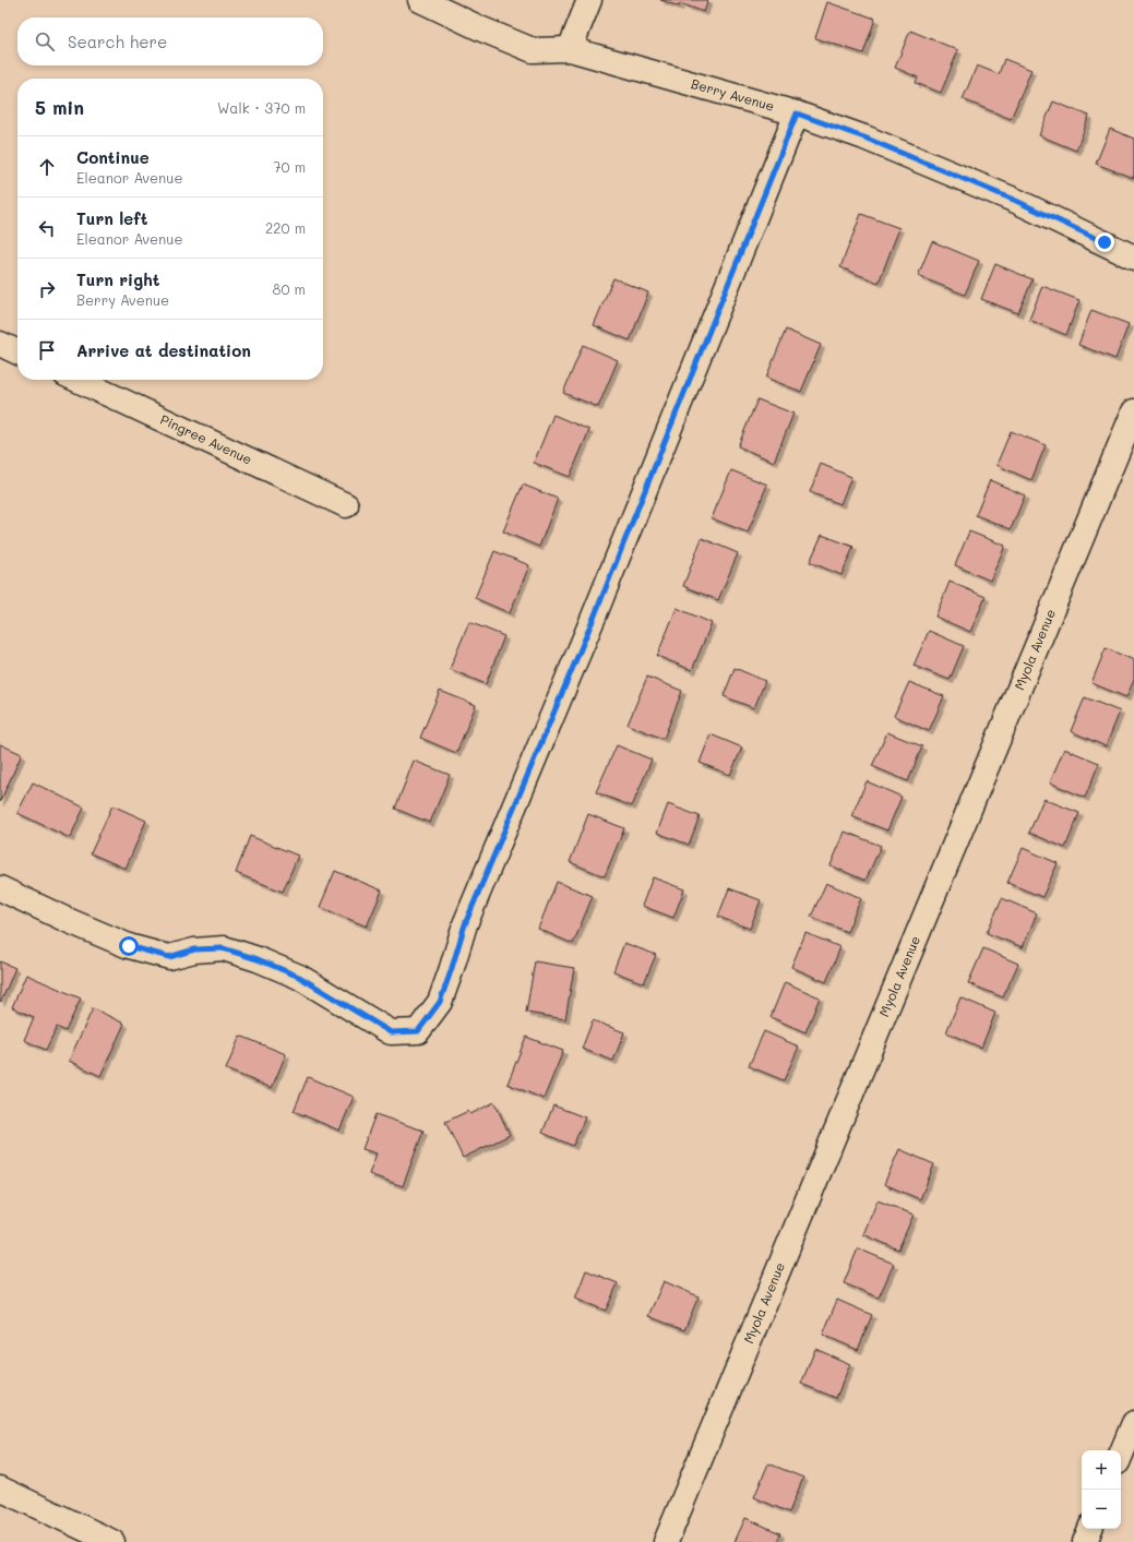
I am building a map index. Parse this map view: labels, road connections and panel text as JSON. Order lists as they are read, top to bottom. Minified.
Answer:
{"streets":{"street":["Berry Avenue","Pingree Avenue","Myola Avenue"]},"page":{"search":"Search here","heading":["5 min","Walk · 370 m"],"list":[["Continue","Eleanor Avenue","70 m"],["Turn left","Eleanor Avenue","220 m"],["Turn right","Berry Avenue","80 m"],"Arrive at destination"],"map_buttons":["+","−"]}}
